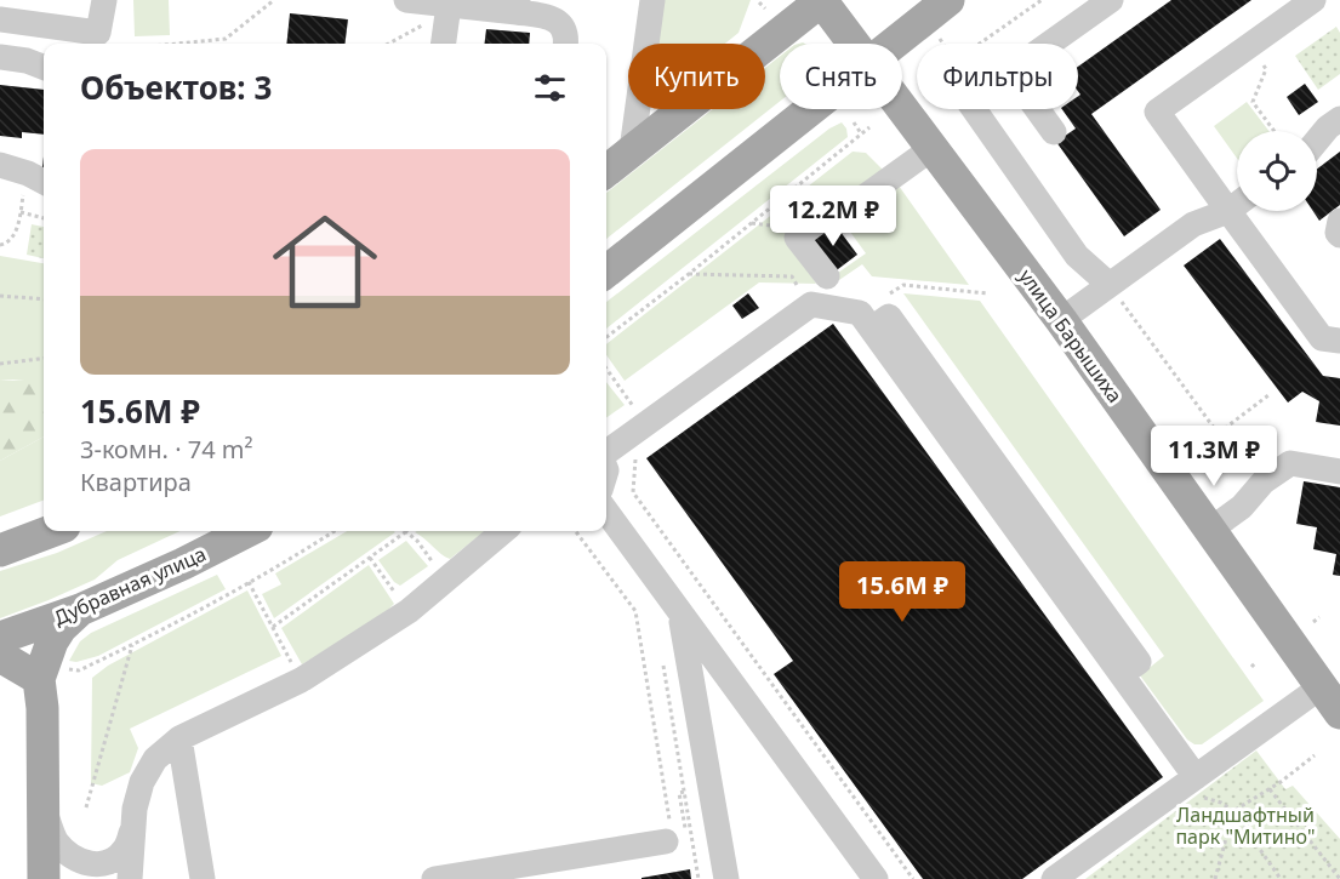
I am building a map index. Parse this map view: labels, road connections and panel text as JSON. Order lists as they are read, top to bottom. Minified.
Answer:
{"streets":{"main road":["улица Барышиха","Дубравная улица"]},"parks":["Ландшафтный парк \"Митино\""],"page":{"chip":["Купить","Снять","Фильтры"],"heading":"Объектов: 3","list":[{"name":"15.6M ₽","note":"3-комн. · 74 m² · Квартира"}],"price":["12.2M ₽","11.3M ₽","15.6M ₽"]}}
